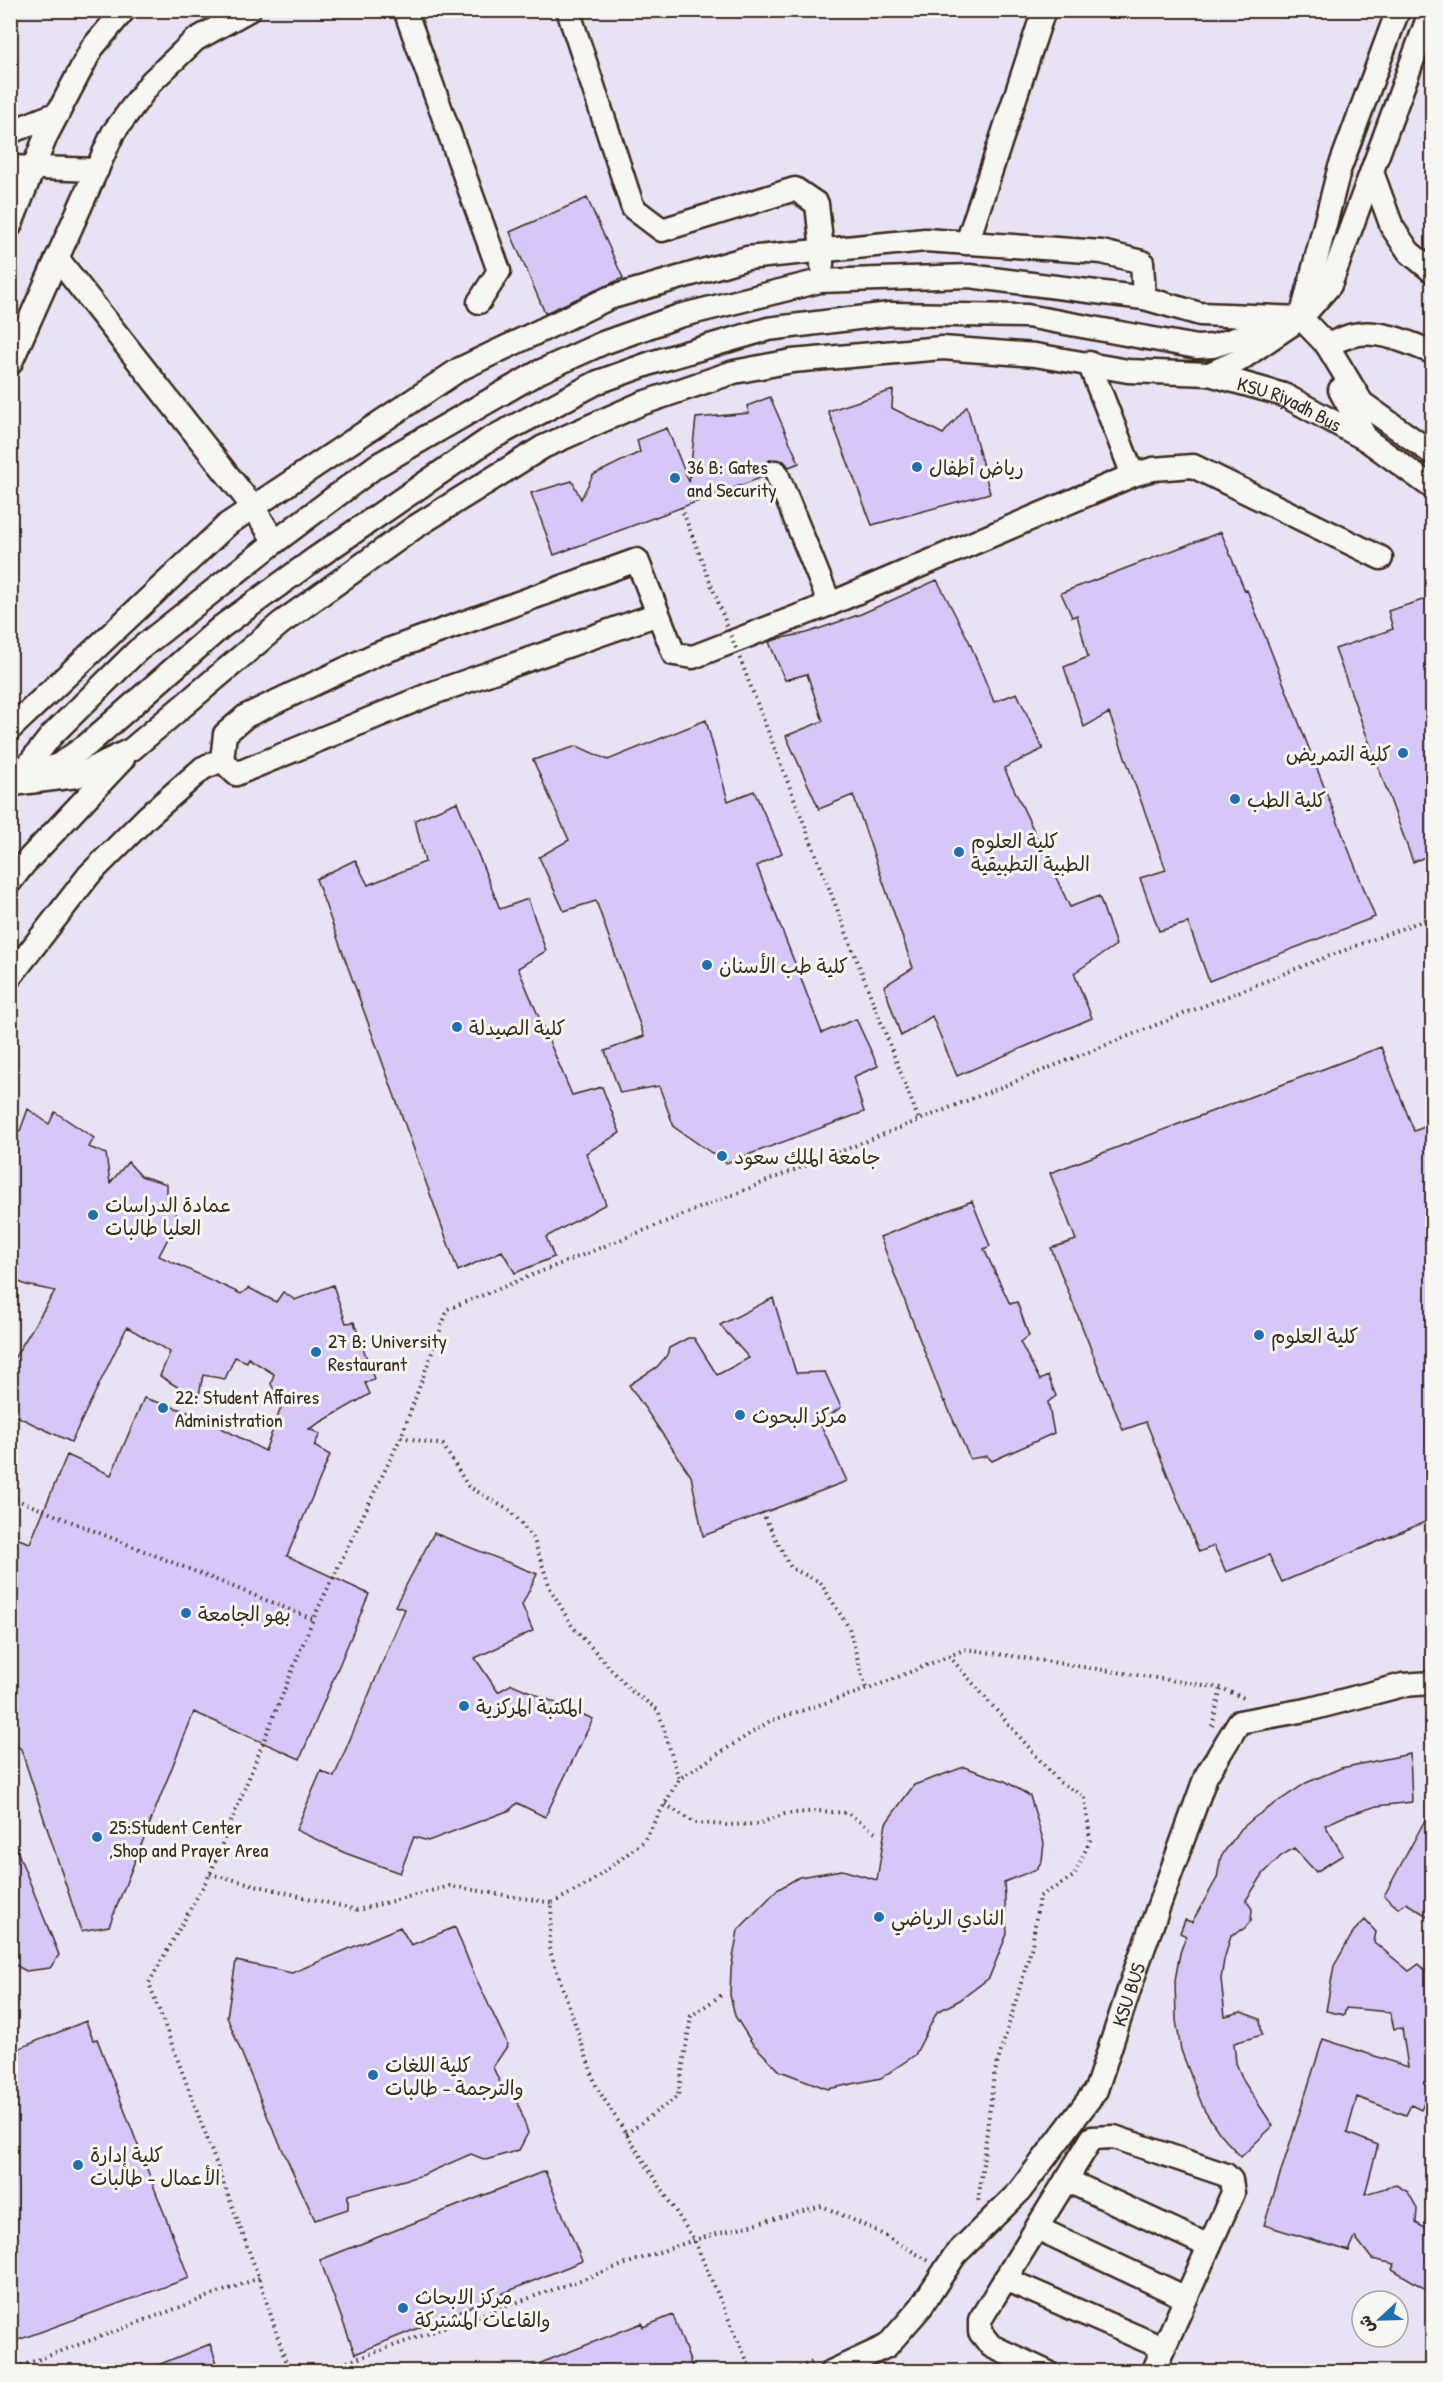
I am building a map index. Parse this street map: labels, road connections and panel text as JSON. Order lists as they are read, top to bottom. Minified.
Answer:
{"streets":{"lane":["KSU Riyadh Bus","KSU BUS"]},"places":["رياض أطفال","36 B: Gates and Security","كلية التمريض","كلية الطب","كلية العلوم الطبية التطبيقية","كلية طب الأسنان","كلية الصيدلة","جامعة الملك سعود","عمادة الدراسات العليا طالبات","كلية العلوم","27 B: University Restaurant","22: Student Affaires Administration","مركز البحوث","بهو الجامعة","المكتبة المركزية","25:Student Center ,Shop and Prayer Area","النادي الرياضي","كلية اللغات والترجمة - طالبات","كلية إدارة الأعمال - طالبات","مركز الابحاث والقاعات المشتركة"],"north":"left"}
